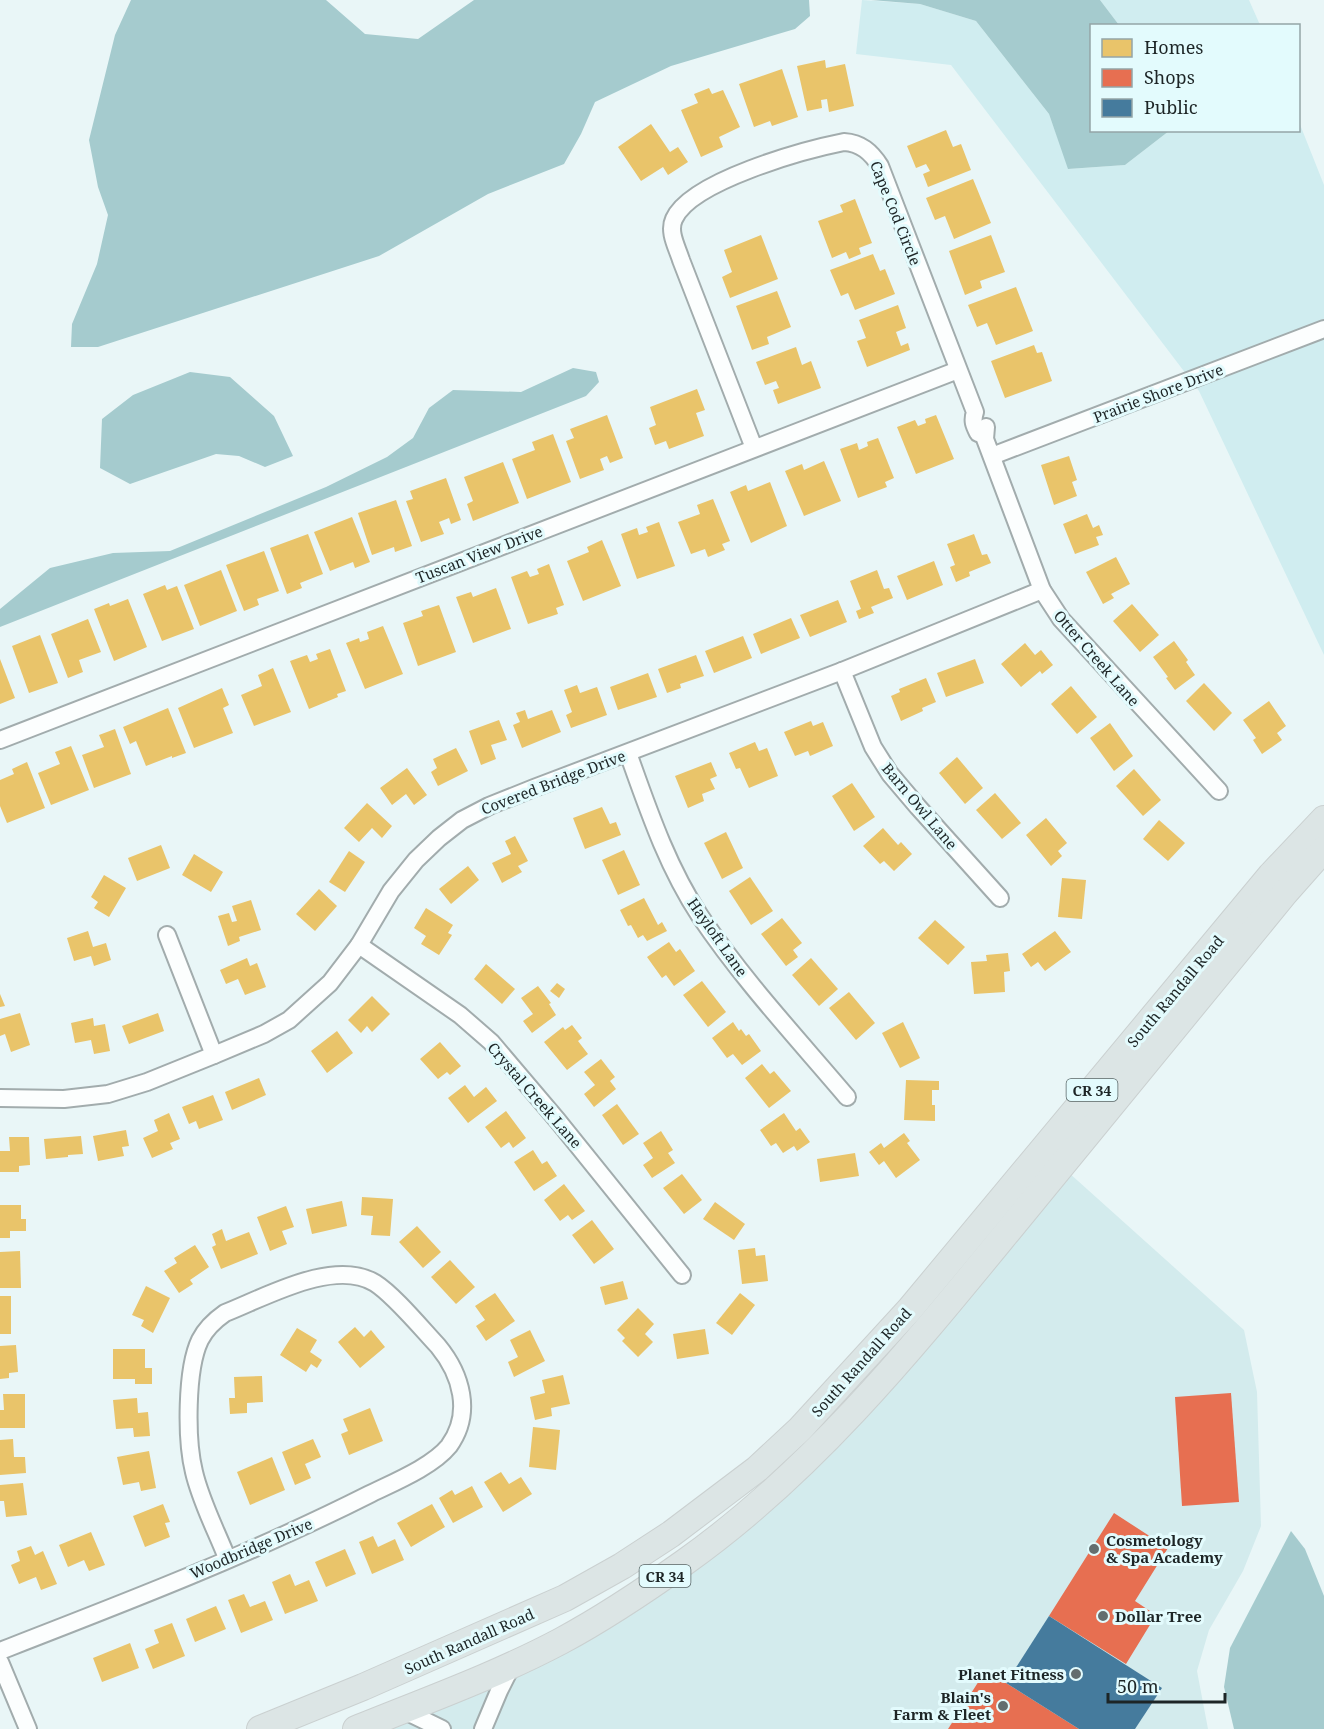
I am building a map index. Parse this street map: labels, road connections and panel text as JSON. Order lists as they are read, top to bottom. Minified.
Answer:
{"streets":{"main road":["South Randall Road","CR 34"],"street":["Cape Cod Circle","Prairie Shore Drive","Tuscan View Drive","Otter Creek Lane","Covered Bridge Drive","Barn Owl Lane","Hayloft Lane","Crystal Creek Lane","Woodbridge Drive"]},"crossings":[["Cape Cod Circle","Tuscan View Drive"],["Cape Cod Circle","Otter Creek Lane"],["Prairie Shore Drive","Otter Creek Lane"],["Tuscan View Drive","Otter Creek Lane"],["Otter Creek Lane","Covered Bridge Drive"],["Covered Bridge Drive","Barn Owl Lane"],["Covered Bridge Drive","Hayloft Lane"],["Covered Bridge Drive","Crystal Creek Lane"]],"places":["Cosmetology & Spa Academy","Dollar Tree","Planet Fitness","Blain's Farm & Fleet"],"legend":["Homes","Shops","Public"],"scale_bar":"50 m"}
